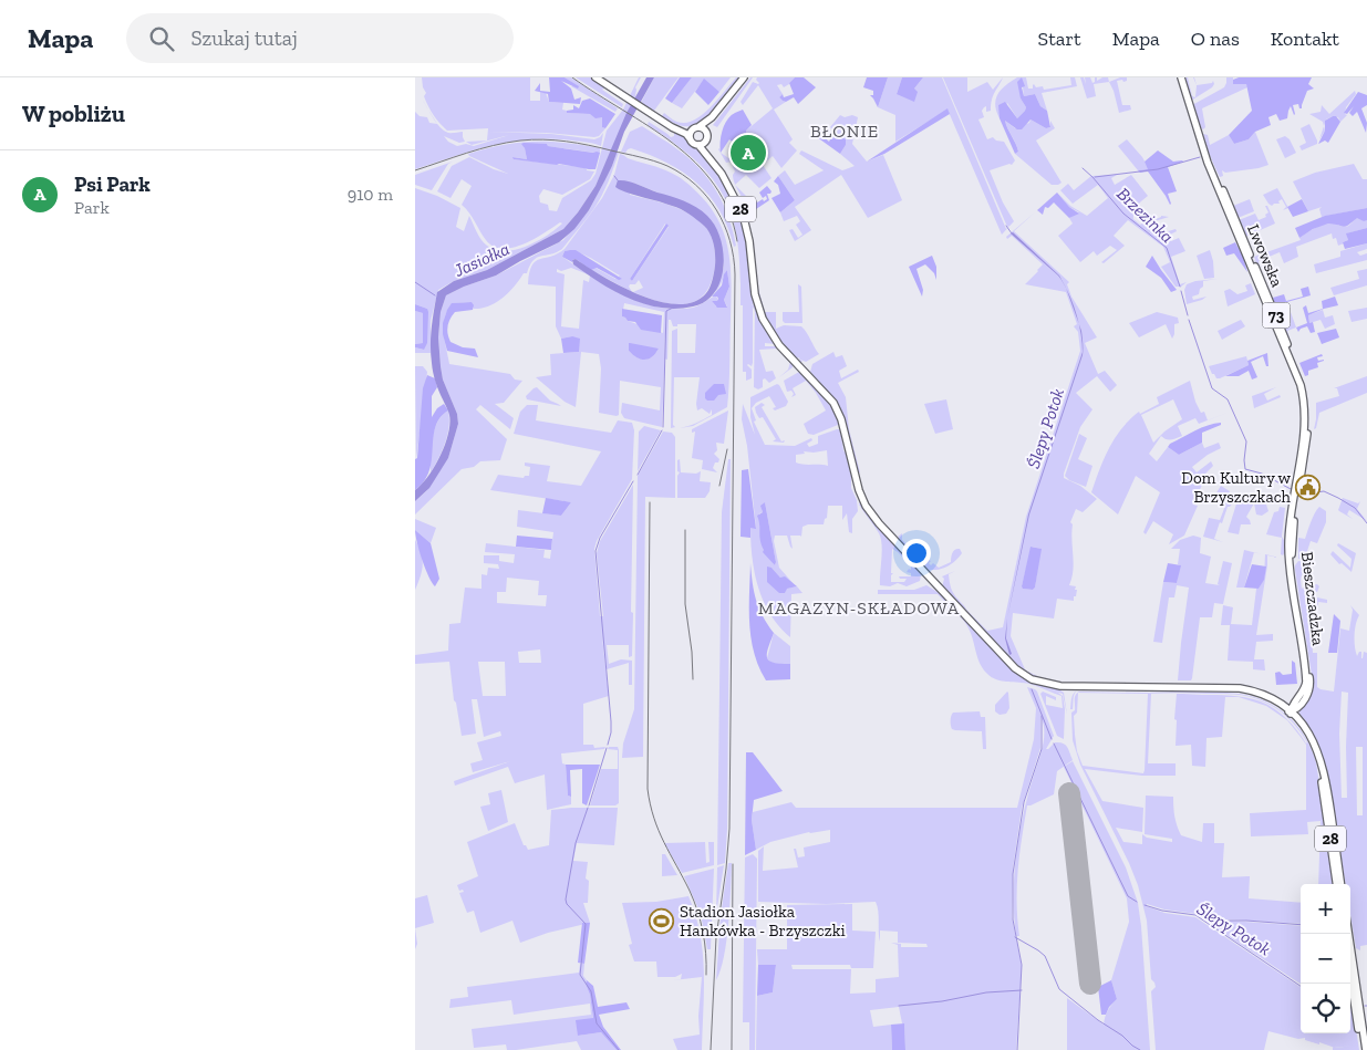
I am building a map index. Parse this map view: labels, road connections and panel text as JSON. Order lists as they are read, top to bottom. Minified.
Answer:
{"streets":{"main road":["28","Lwowska","73","Bieszczadzka"]},"crossings":[["28","Bieszczadzka"],["Lwowska","Bieszczadzka"]],"districts":["BŁONIE","MAGAZYN-SKŁADOWA"],"water":["Brzezinka","Jasiołka","Ślepy Potok"],"places":{"public building":["Dom Kultury w Brzyszczkach"],"sports":["Stadion Jasiołka Hankówka - Brzyszczki"]},"page":{"header":"Mapa","search":"Szukaj tutaj","nav":["Start","Mapa","O nas","Kontakt"],"heading":"W pobliżu","pins":"A","list":[{"mark":"A","name":"Psi Park","note":"Park","value":"910 m"}],"map_buttons":["+","−"]}}
